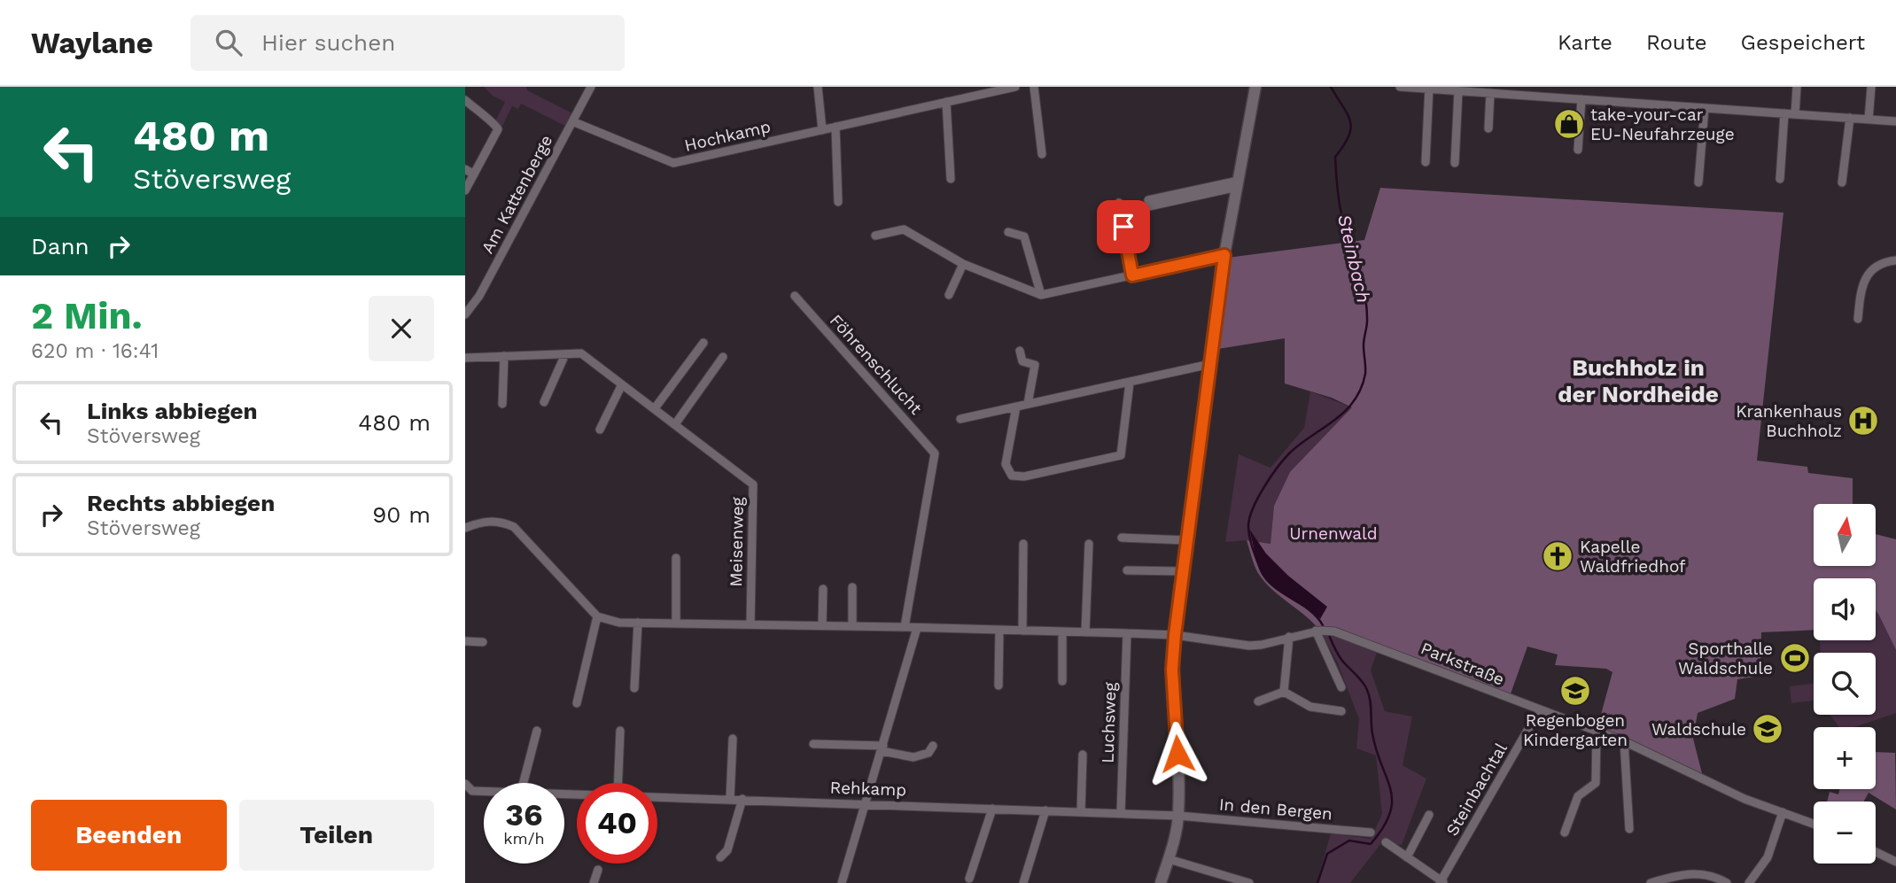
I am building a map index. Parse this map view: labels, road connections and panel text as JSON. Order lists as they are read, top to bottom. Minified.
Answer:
{"streets":{"street":["Hochkamp","Am Kattenberge","Föhrenschlucht","Meisenweg","Parkstraße","Luchsweg","Rehkamp","Steinbachtal","In den Bergen"]},"crossings":[["Hochkamp","Am Kattenberge"],["Föhrenschlucht","Parkstraße"],["Meisenweg","Parkstraße"],["Parkstraße","Luchsweg"],["Parkstraße","Steinbachtal"],["Luchsweg","Rehkamp"],["Rehkamp","In den Bergen"]],"districts":["Buchholz in der Nordheide"],"water":["Steinbach"],"parks":["Urnenwald"],"places":{"shop":["take-your-car EU-Neufahrzeuge"],"hospital":["Krankenhaus Buchholz"],"church":["Kapelle Waldfriedhof"],"sports":["Sporthalle Waldschule"],"school or university":["Regenbogen Kindergarten","Waldschule"]},"north":"top","page":{"header":"Waylane","search":"Hier suchen","nav":["Karte","Route","Gespeichert"],"turn":["480 m","Stöversweg"],"then":"Dann","heading":["2 Min.","620 m · 16:41"],"list":[{"name":"Links abbiegen","note":"Stöversweg","value":"480 m"},{"name":"Rechts abbiegen","note":"Stöversweg","value":"90 m"}],"map_buttons":["+","−"],"speed":"36 km/h","limit":"40","buttons":["Beenden","Teilen"]}}
